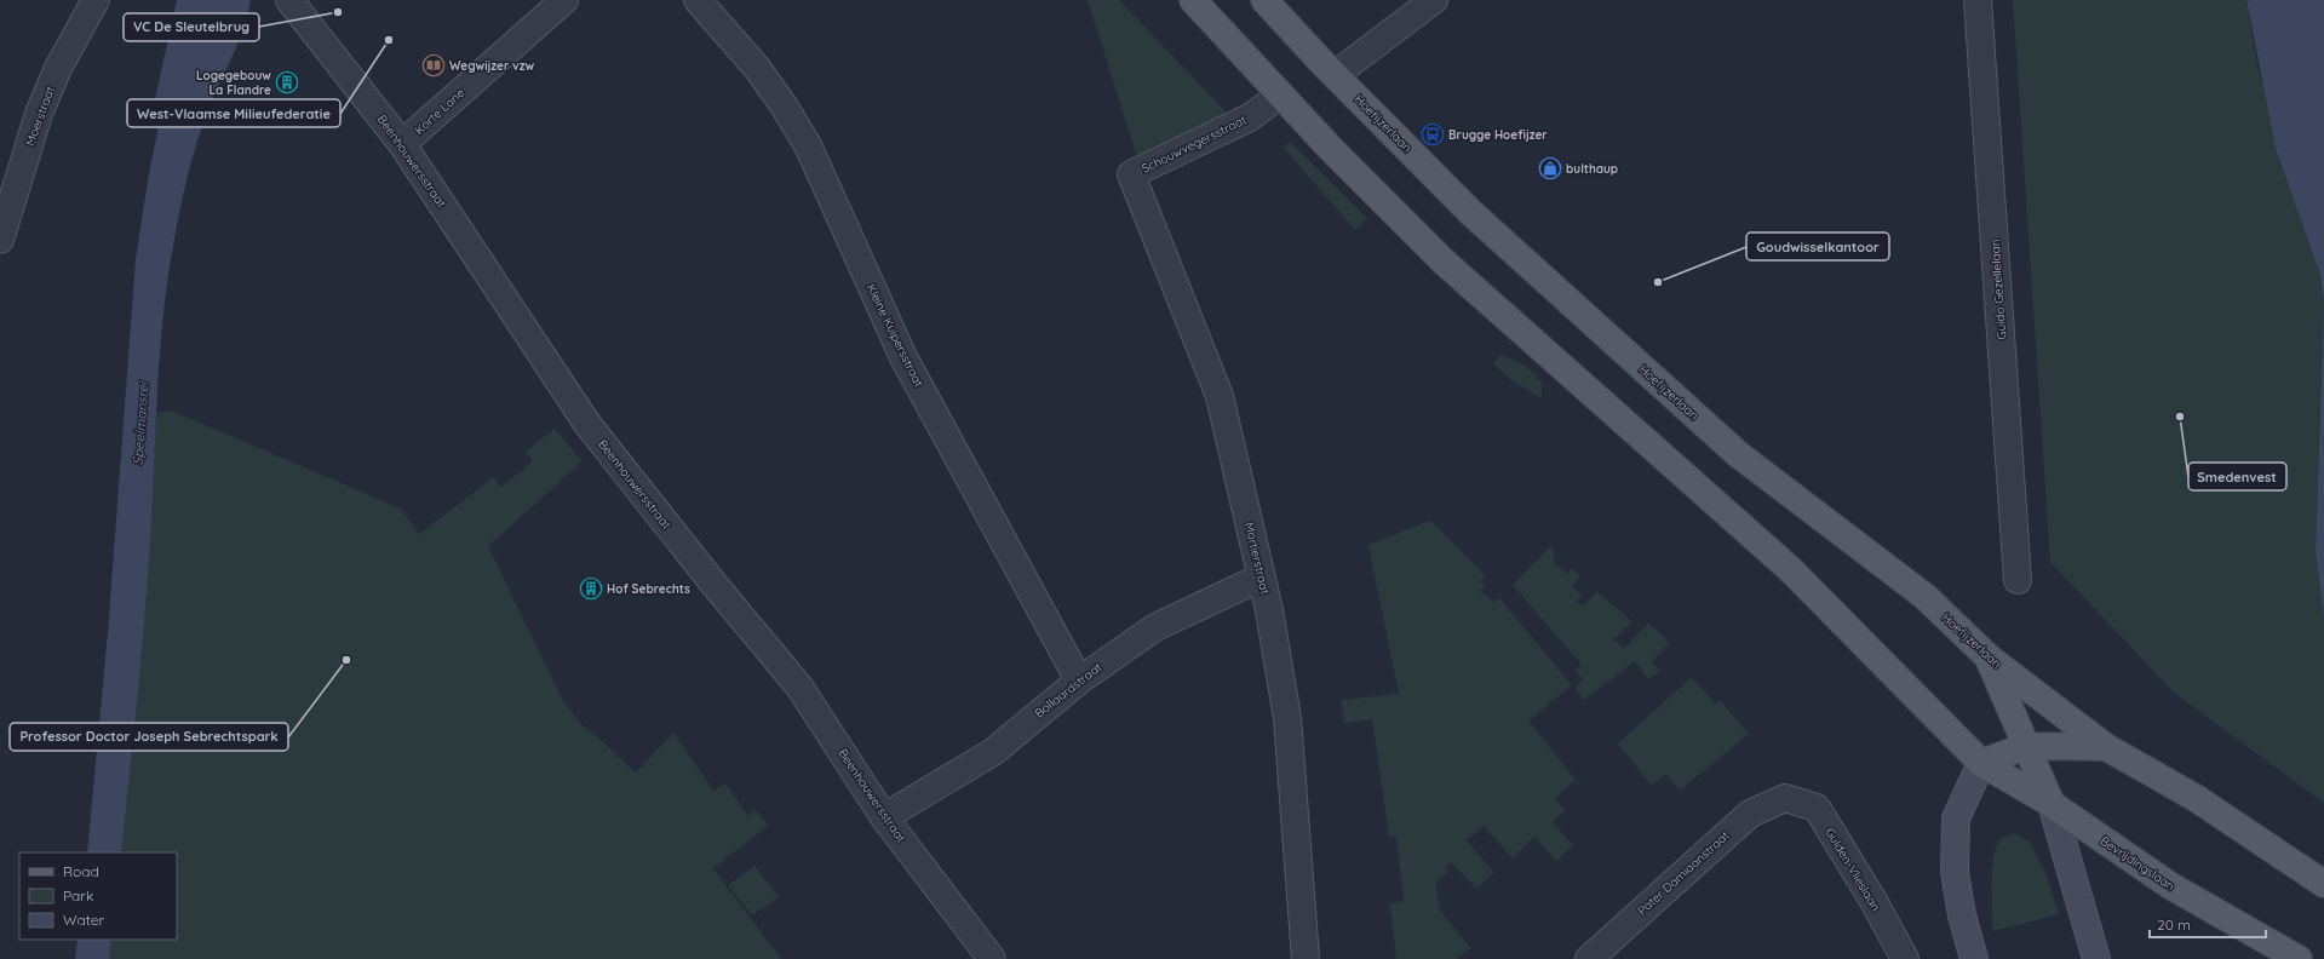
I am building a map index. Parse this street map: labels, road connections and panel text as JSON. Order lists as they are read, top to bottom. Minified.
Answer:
{"streets":{"main road":["Hoefijzerlaan","Bevrijdingslaan"],"street":["Korte Lane","Moerstraat","Schouwvegersstraat","Beenhouwersstraat","Guido Gezellelaan","Kleine Kuipersstraat","Mortierstraat","Bollaardstraat","Gulden-Vlieslaan","Pater Damiaanstraat"]},"crossings":[["Korte Lane","Beenhouwersstraat"],["Schouwvegersstraat","Mortierstraat"],["Beenhouwersstraat","Bollaardstraat"],["Kleine Kuipersstraat","Bollaardstraat"],["Mortierstraat","Bollaardstraat"],["Gulden-Vlieslaan","Pater Damiaanstraat"]],"water":["Speelmansrei"],"places":{"other":["VC De Sleutelbrug","West-Vlaamse Milieufederatie","Goudwisselkantoor","Smedenvest","Professor Doctor Joseph Sebrechtspark"],"library":["Wegwijzer vzw"],"building":["Logegebouw La Flandre","Hof Sebrechts"],"bus stop":["Brugge Hoefijzer"],"shop":["bulthaup"]},"legend":["Road","Park","Water"],"scale_bar":"20 m"}
